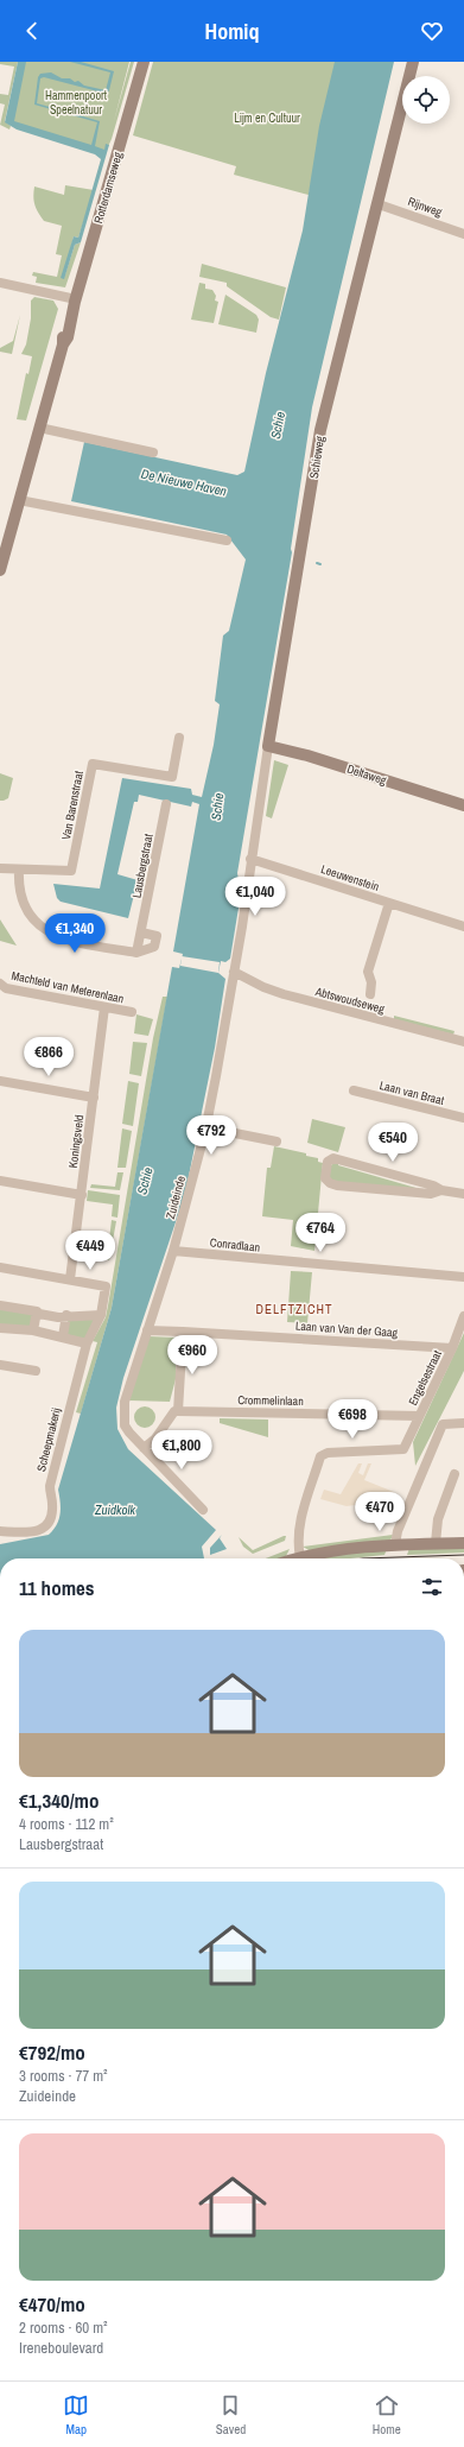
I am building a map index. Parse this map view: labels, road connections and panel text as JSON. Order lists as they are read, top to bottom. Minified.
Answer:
{"streets":{"street":["Rotterdamseweg","Rijnweg","Schieweg","Deltaweg","Van Barenstraat","Lausbergstraat","Leeuwenstein","Machteld van Meterenlaan","Abtswoudseweg","Laan van Braat","Koningsveld","Zuideinde","Conradlaan","Laan van Van der Gaag","Engelsestraat","Crommelinlaan","Scheepmakerij"]},"crossings":[["Rijnweg","Schieweg"],["Schieweg","Deltaweg"],["Schieweg","Leeuwenstein"],["Schieweg","Zuideinde"],["Leeuwenstein","Zuideinde"],["Machteld van Meterenlaan","Koningsveld"],["Abtswoudseweg","Zuideinde"],["Koningsveld","Scheepmakerij"],["Zuideinde","Conradlaan"],["Zuideinde","Laan van Van der Gaag"],["Laan van Van der Gaag","Engelsestraat"],["Engelsestraat","Crommelinlaan"]],"districts":["DELFTZICHT"],"water":["Schie","De Nieuwe Haven","Zuidkolk"],"parks":["Hammenpoort Speelnatuur","Lijm en Cultuur"],"page":{"header":"Homiq","price":["€1,040","€1,340","€866","€792","€540","€764","€449","€960","€698","€1,800","€470"],"heading":"11 homes","list":[{"name":"€1,340/mo","note":"4 rooms · 112 m² · Lausbergstraat"},{"name":"€792/mo","note":"3 rooms · 77 m² · Zuideinde"},{"name":"€470/mo","note":"2 rooms · 60 m² · Ireneboulevard"}],"tabs":["Map","Saved","Home"]}}
